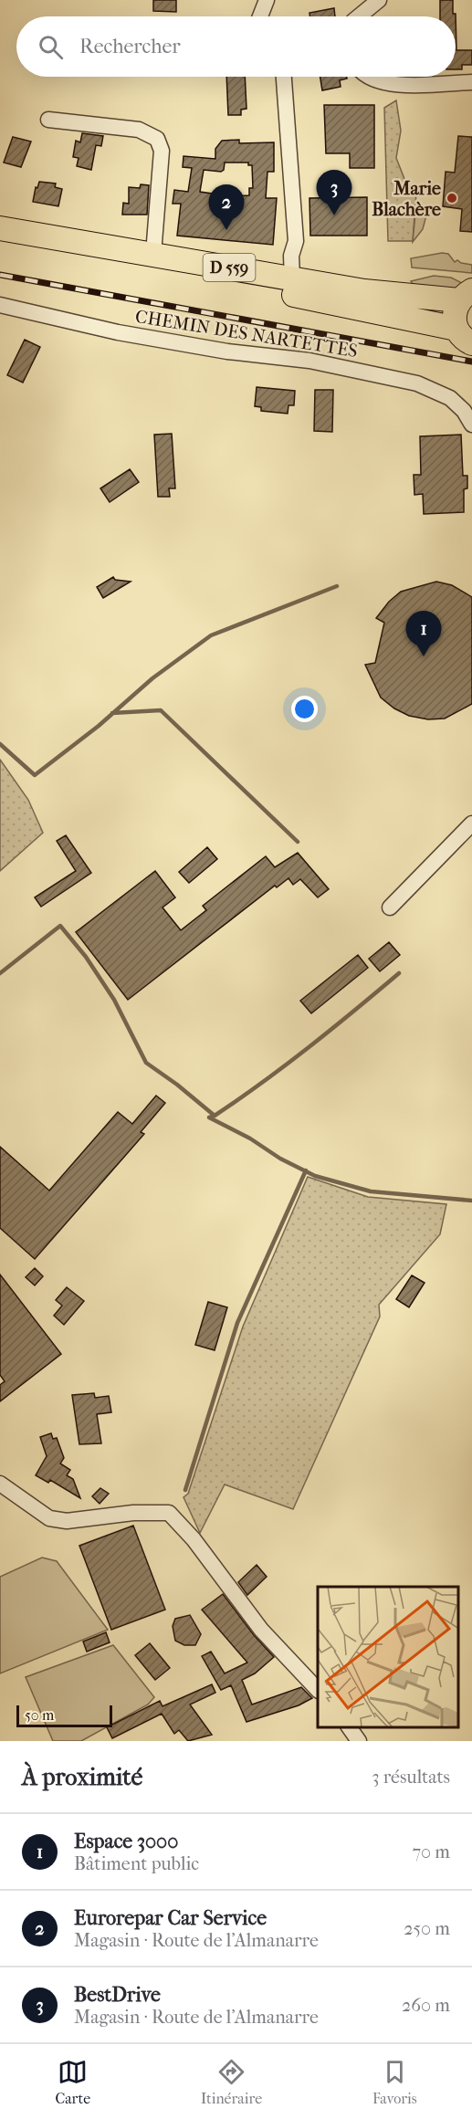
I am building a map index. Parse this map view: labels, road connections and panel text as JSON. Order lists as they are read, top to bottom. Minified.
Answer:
{"streets":{"main road":["D 559"],"street":["CHEMIN DES NARTETTES"]},"places":["Marie Blachère"],"scale_bar":"50 m","page":{"search":"Rechercher","pins":["3","2","1"],"scale":"50 m","heading":["À proximité","3 résultats"],"list":[{"mark":"1","name":"Espace 3000","note":"Bâtiment public","value":"70 m"},{"mark":"2","name":"Eurorepar Car Service","note":"Magasin · Route de l'Almanarre","value":"250 m"},{"mark":"3","name":"BestDrive","note":"Magasin · Route de l'Almanarre","value":"260 m"}],"nav":["Carte","Itinéraire","Favoris"]}}
